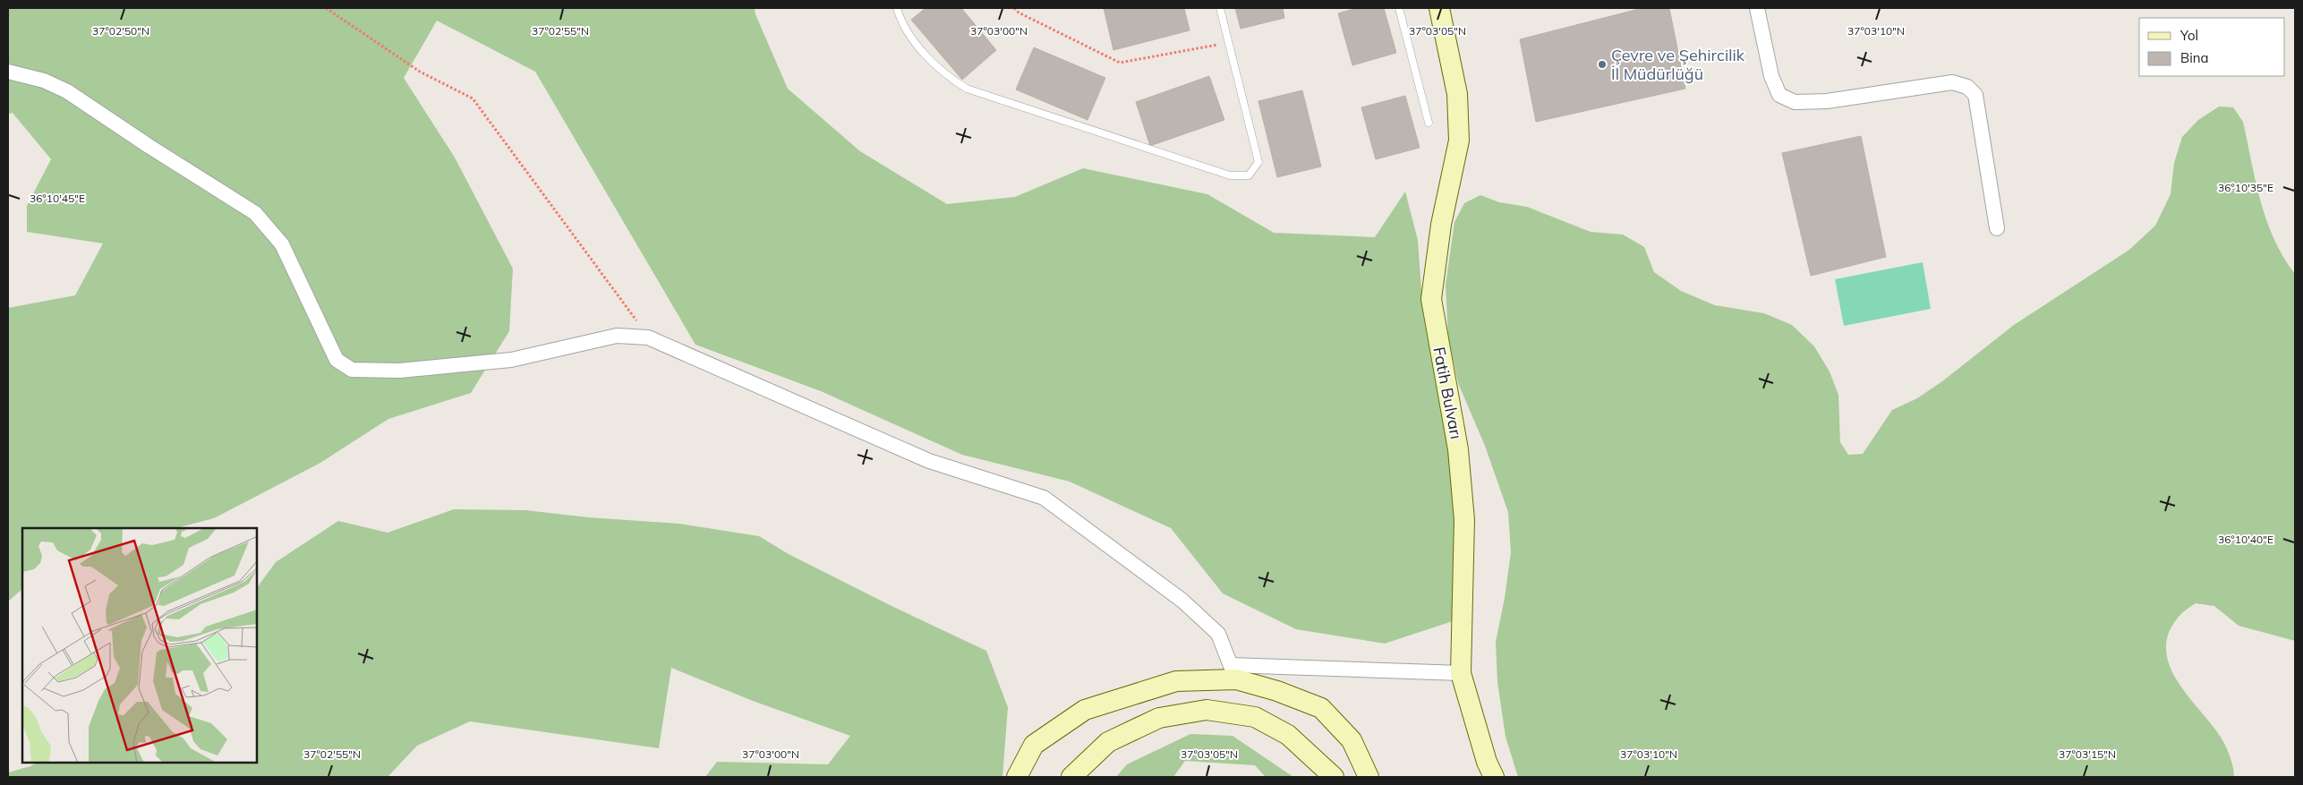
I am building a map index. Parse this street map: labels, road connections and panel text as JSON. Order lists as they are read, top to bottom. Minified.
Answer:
{"streets":{"street":["Fatih Bulvarı"]},"places":["Çevre ve Şehircilik İl Müdürlüğü"],"legend":["Yol","Bina"],"coordinates":["37°02'50\"N","37°02'55\"N","37°03'00\"N","37°03'05\"N","37°03'10\"N","36°10'35\"E","36°10'45\"E","36°10'40\"E","37°03'15\"N"]}
